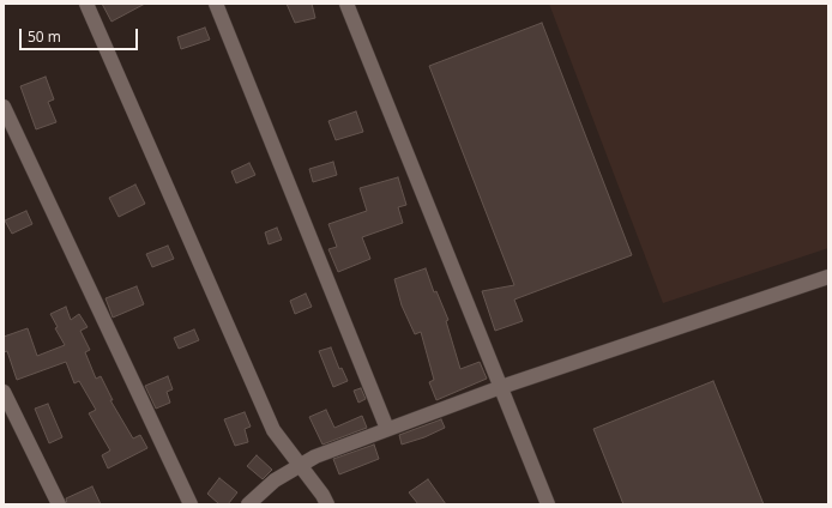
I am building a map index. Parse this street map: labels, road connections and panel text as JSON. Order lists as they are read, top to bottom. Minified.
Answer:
{"scale_bar":"50 m"}
